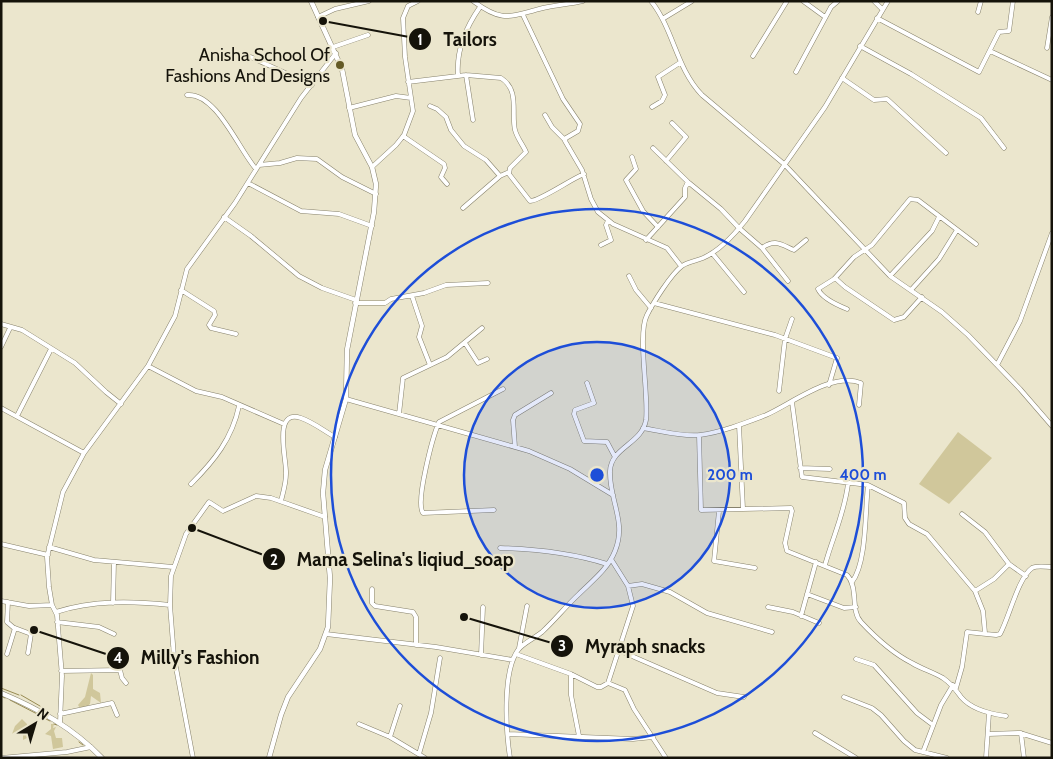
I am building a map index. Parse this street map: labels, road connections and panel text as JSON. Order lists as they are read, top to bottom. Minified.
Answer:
{"places":["Tailors","Anisha School Of Fashions And Designs","Mama Selina's liqiud_soap","Myraph snacks","Milly's Fashion"],"north":"top right","rings":["200 m","400 m"]}
